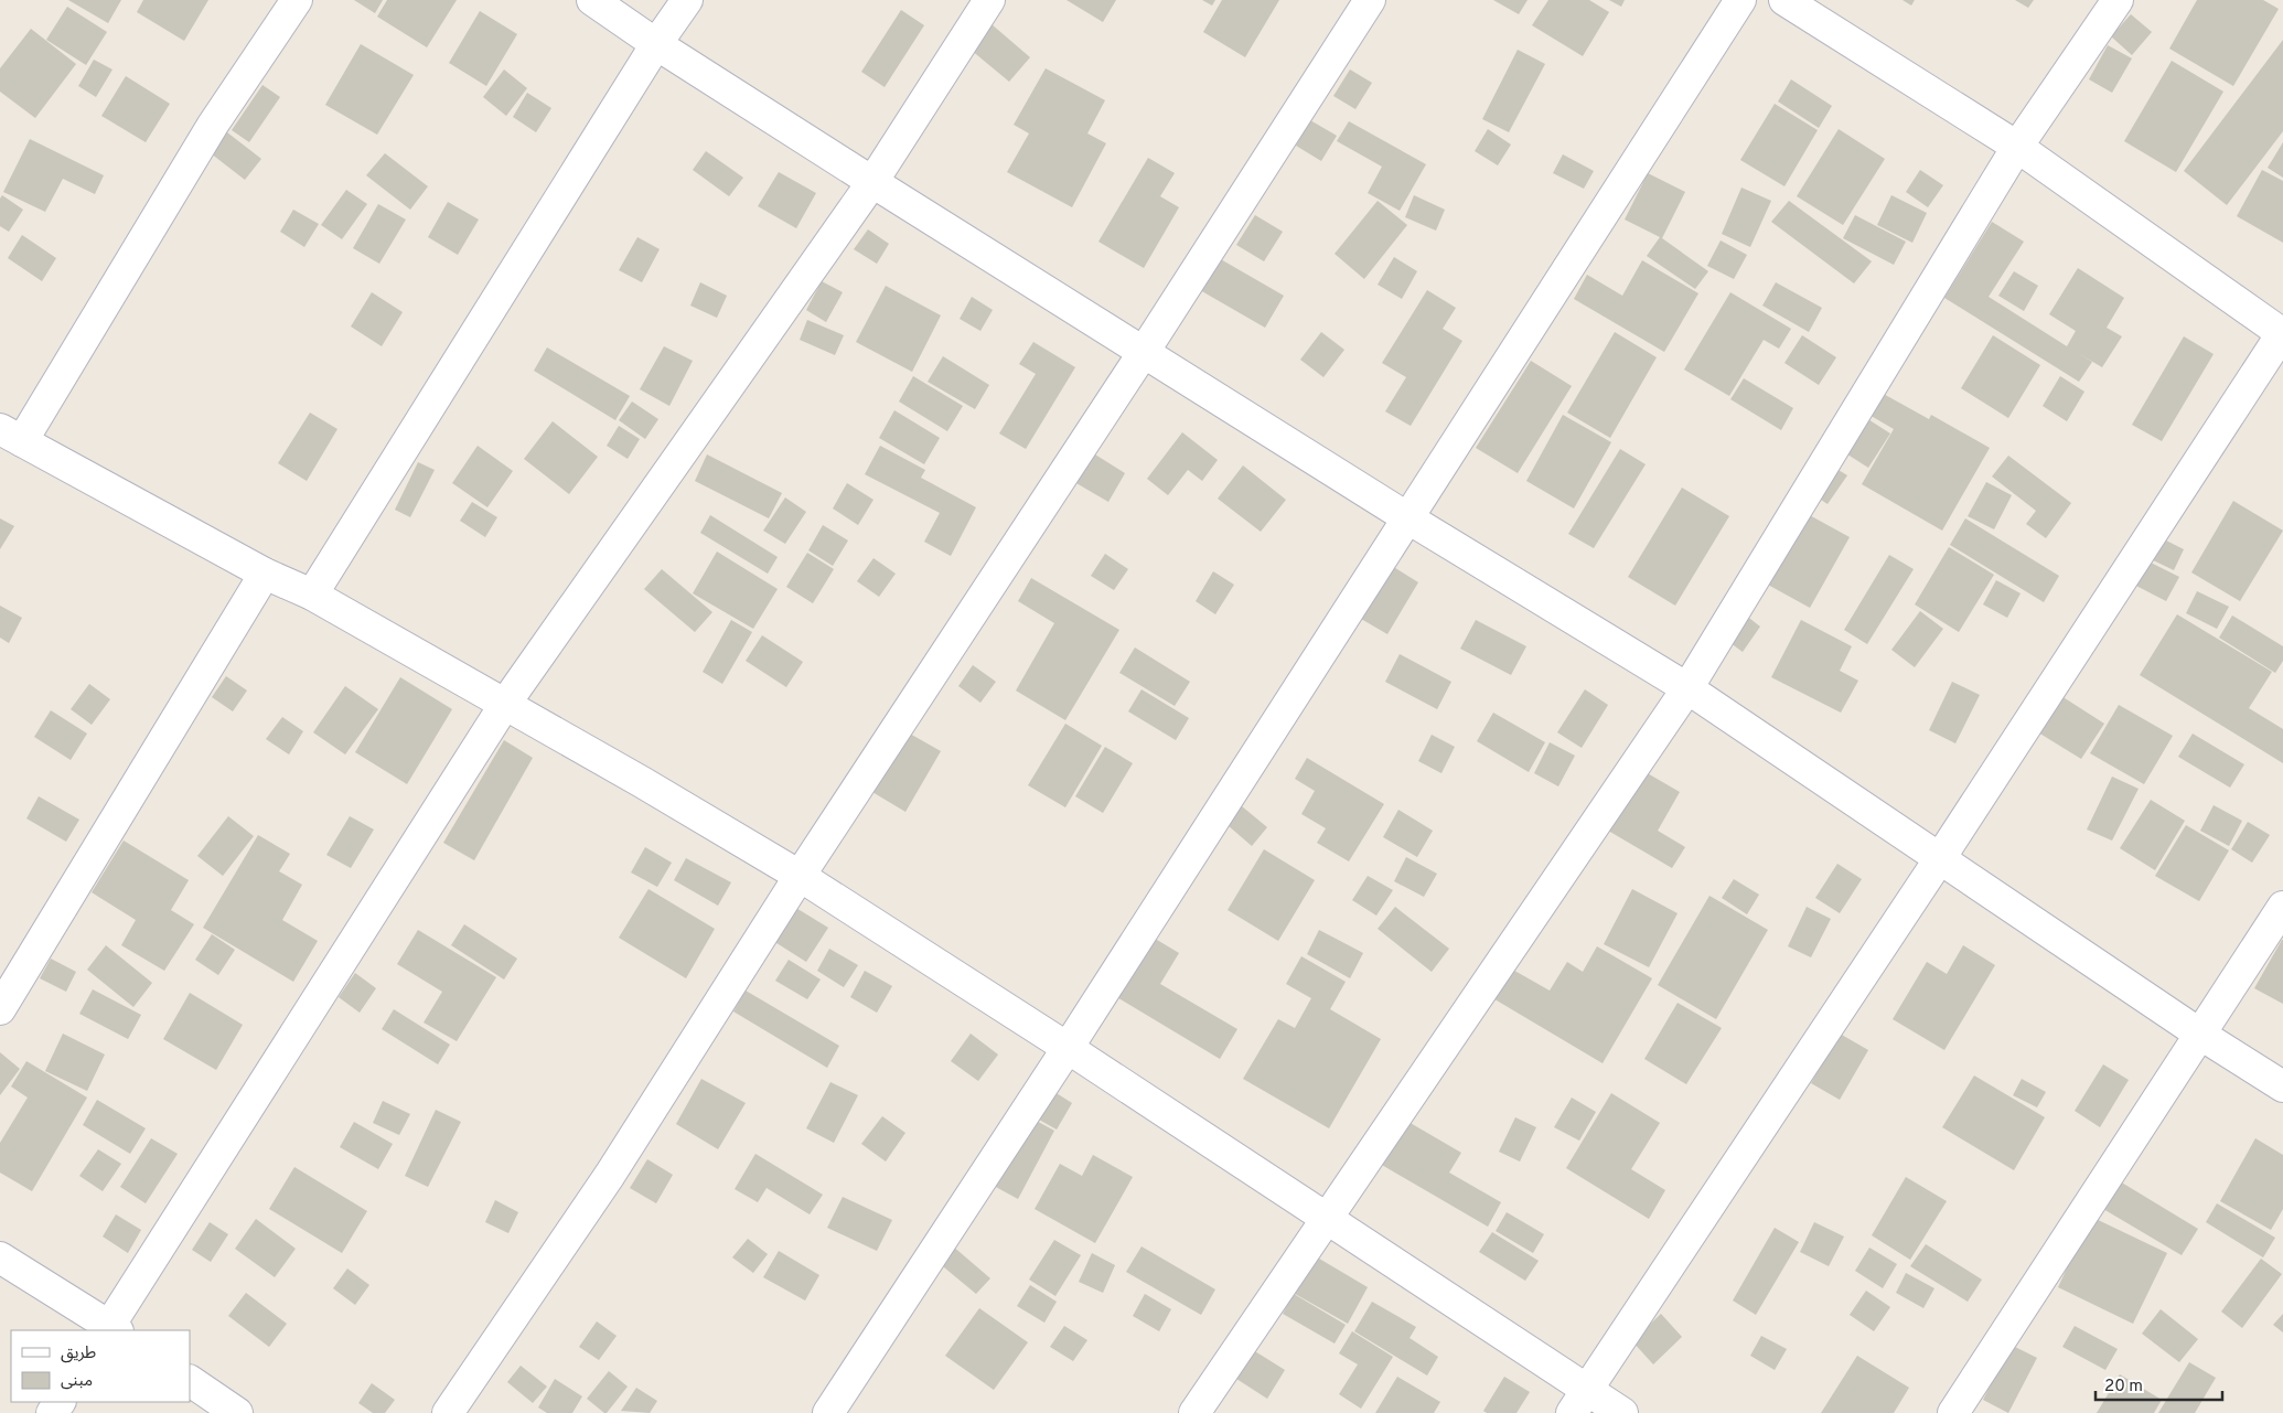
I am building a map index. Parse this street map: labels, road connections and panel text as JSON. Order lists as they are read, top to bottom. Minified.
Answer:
{"legend":["طريق","مبنى"],"scale_bar":"20 m"}
